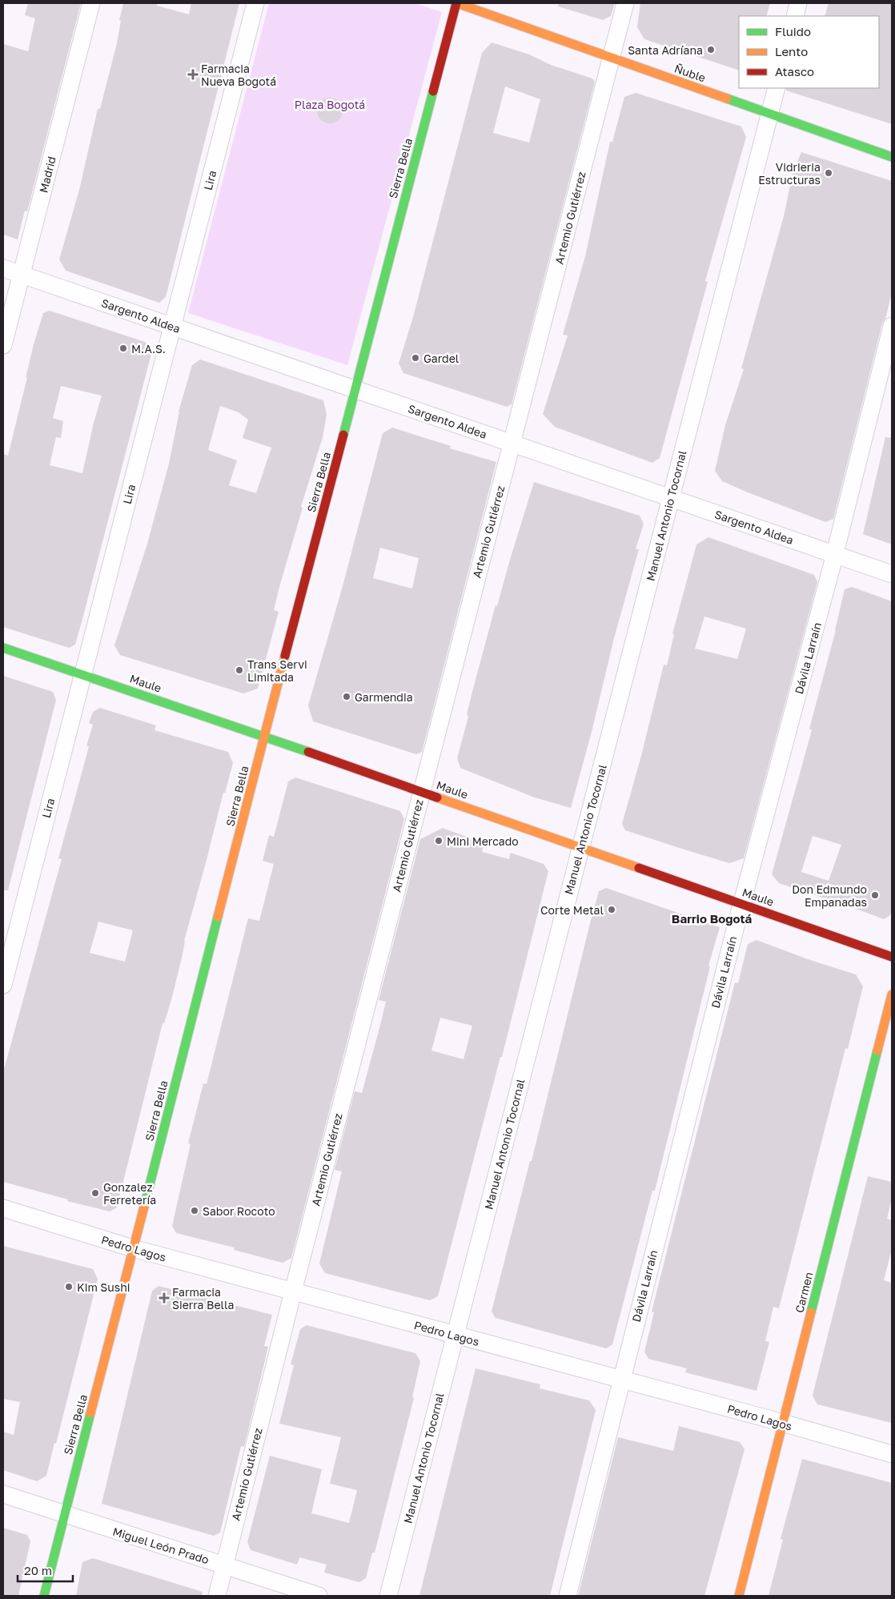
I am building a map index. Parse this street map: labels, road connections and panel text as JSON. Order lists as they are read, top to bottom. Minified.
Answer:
{"streets":{"main road":["Ñuble","Sierra Bella","Maule","Carmen"],"street":["Madrid","Lira","Artemio Gutiérrez","Sargento Aldea","Manuel Antonio Tocornal","Dávila Larraín","Pedro Lagos","Miguel León Prado"]},"crossings":[["Ñuble","Sierra Bella"],["Ñuble","Artemio Gutiérrez"],["Ñuble","Manuel Antonio Tocornal"],["Sierra Bella","Sargento Aldea"],["Sierra Bella","Maule"],["Sierra Bella","Pedro Lagos"],["Sierra Bella","Miguel León Prado"],["Madrid","Sargento Aldea"],["Lira","Sargento Aldea"],["Lira","Maule"],["Artemio Gutiérrez","Sargento Aldea"],["Artemio Gutiérrez","Maule"],["Artemio Gutiérrez","Pedro Lagos"],["Artemio Gutiérrez","Miguel León Prado"],["Sargento Aldea","Manuel Antonio Tocornal"],["Sargento Aldea","Dávila Larraín"],["Manuel Antonio Tocornal","Maule"],["Manuel Antonio Tocornal","Pedro Lagos"],["Dávila Larraín","Maule"],["Dávila Larraín","Pedro Lagos"],["Pedro Lagos","Carmen"]],"districts":["Barrio Bogotá"],"parks":["Plaza Bogotá"],"places":{"other":["Santa Adríana","Vidrieria Estructuras","M.A.S.","Gardel","Trans Servi Limitada","Garmendia","Mini Mercado","Don Edmundo Empanadas","Corte Metal","Gonzalez Ferretería","Sabor Rocoto","Kim Sushi"],"health":["Farmacia Nueva Bogotá","Farmacia Sierra Bella"]},"legend":["Fluido","Lento","Atasco"],"scale_bar":"20 m"}
